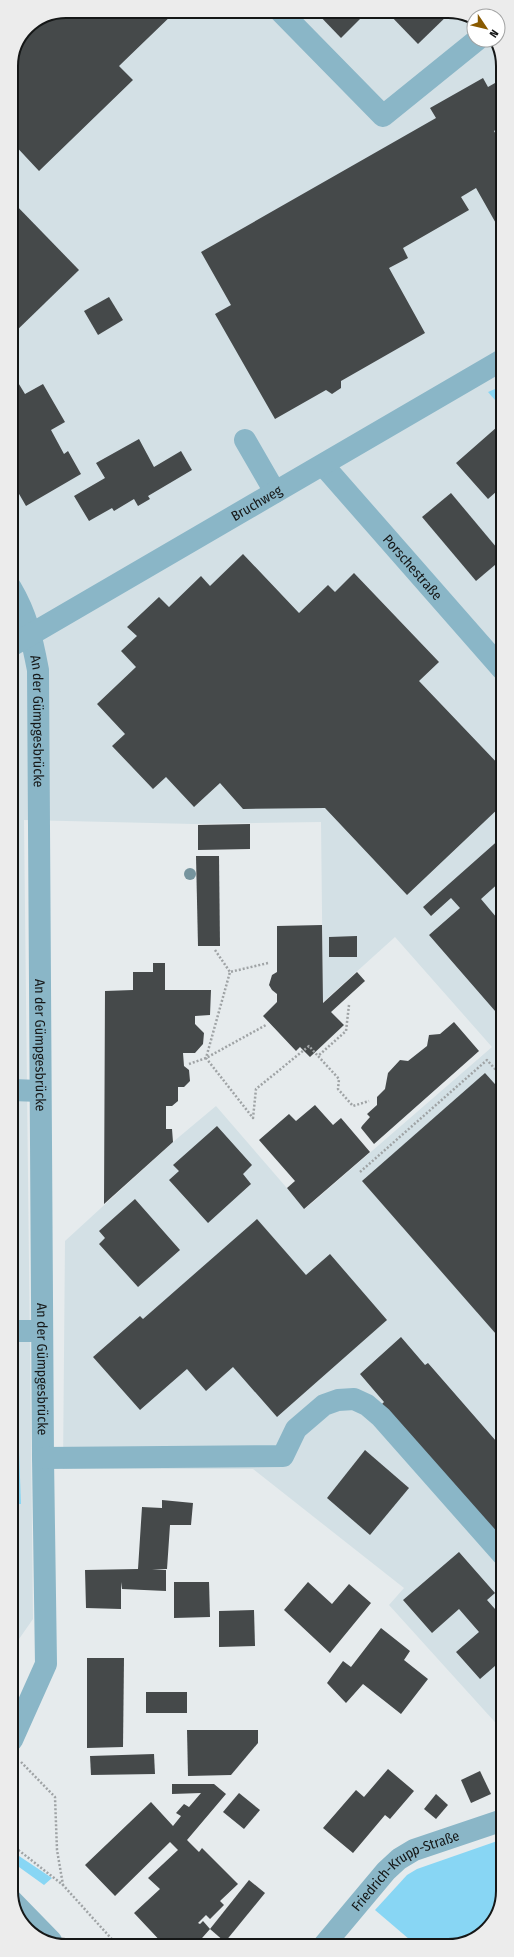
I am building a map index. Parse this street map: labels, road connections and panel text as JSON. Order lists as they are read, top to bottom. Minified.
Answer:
{"streets":{"street":["Bruchweg","Porschestraße","An der Gümpgesbrücke","Friedrich-Krupp-Straße"]},"crossings":[["Bruchweg","Porschestraße"],["Bruchweg","An der Gümpgesbrücke"]],"north":"bottom right"}
